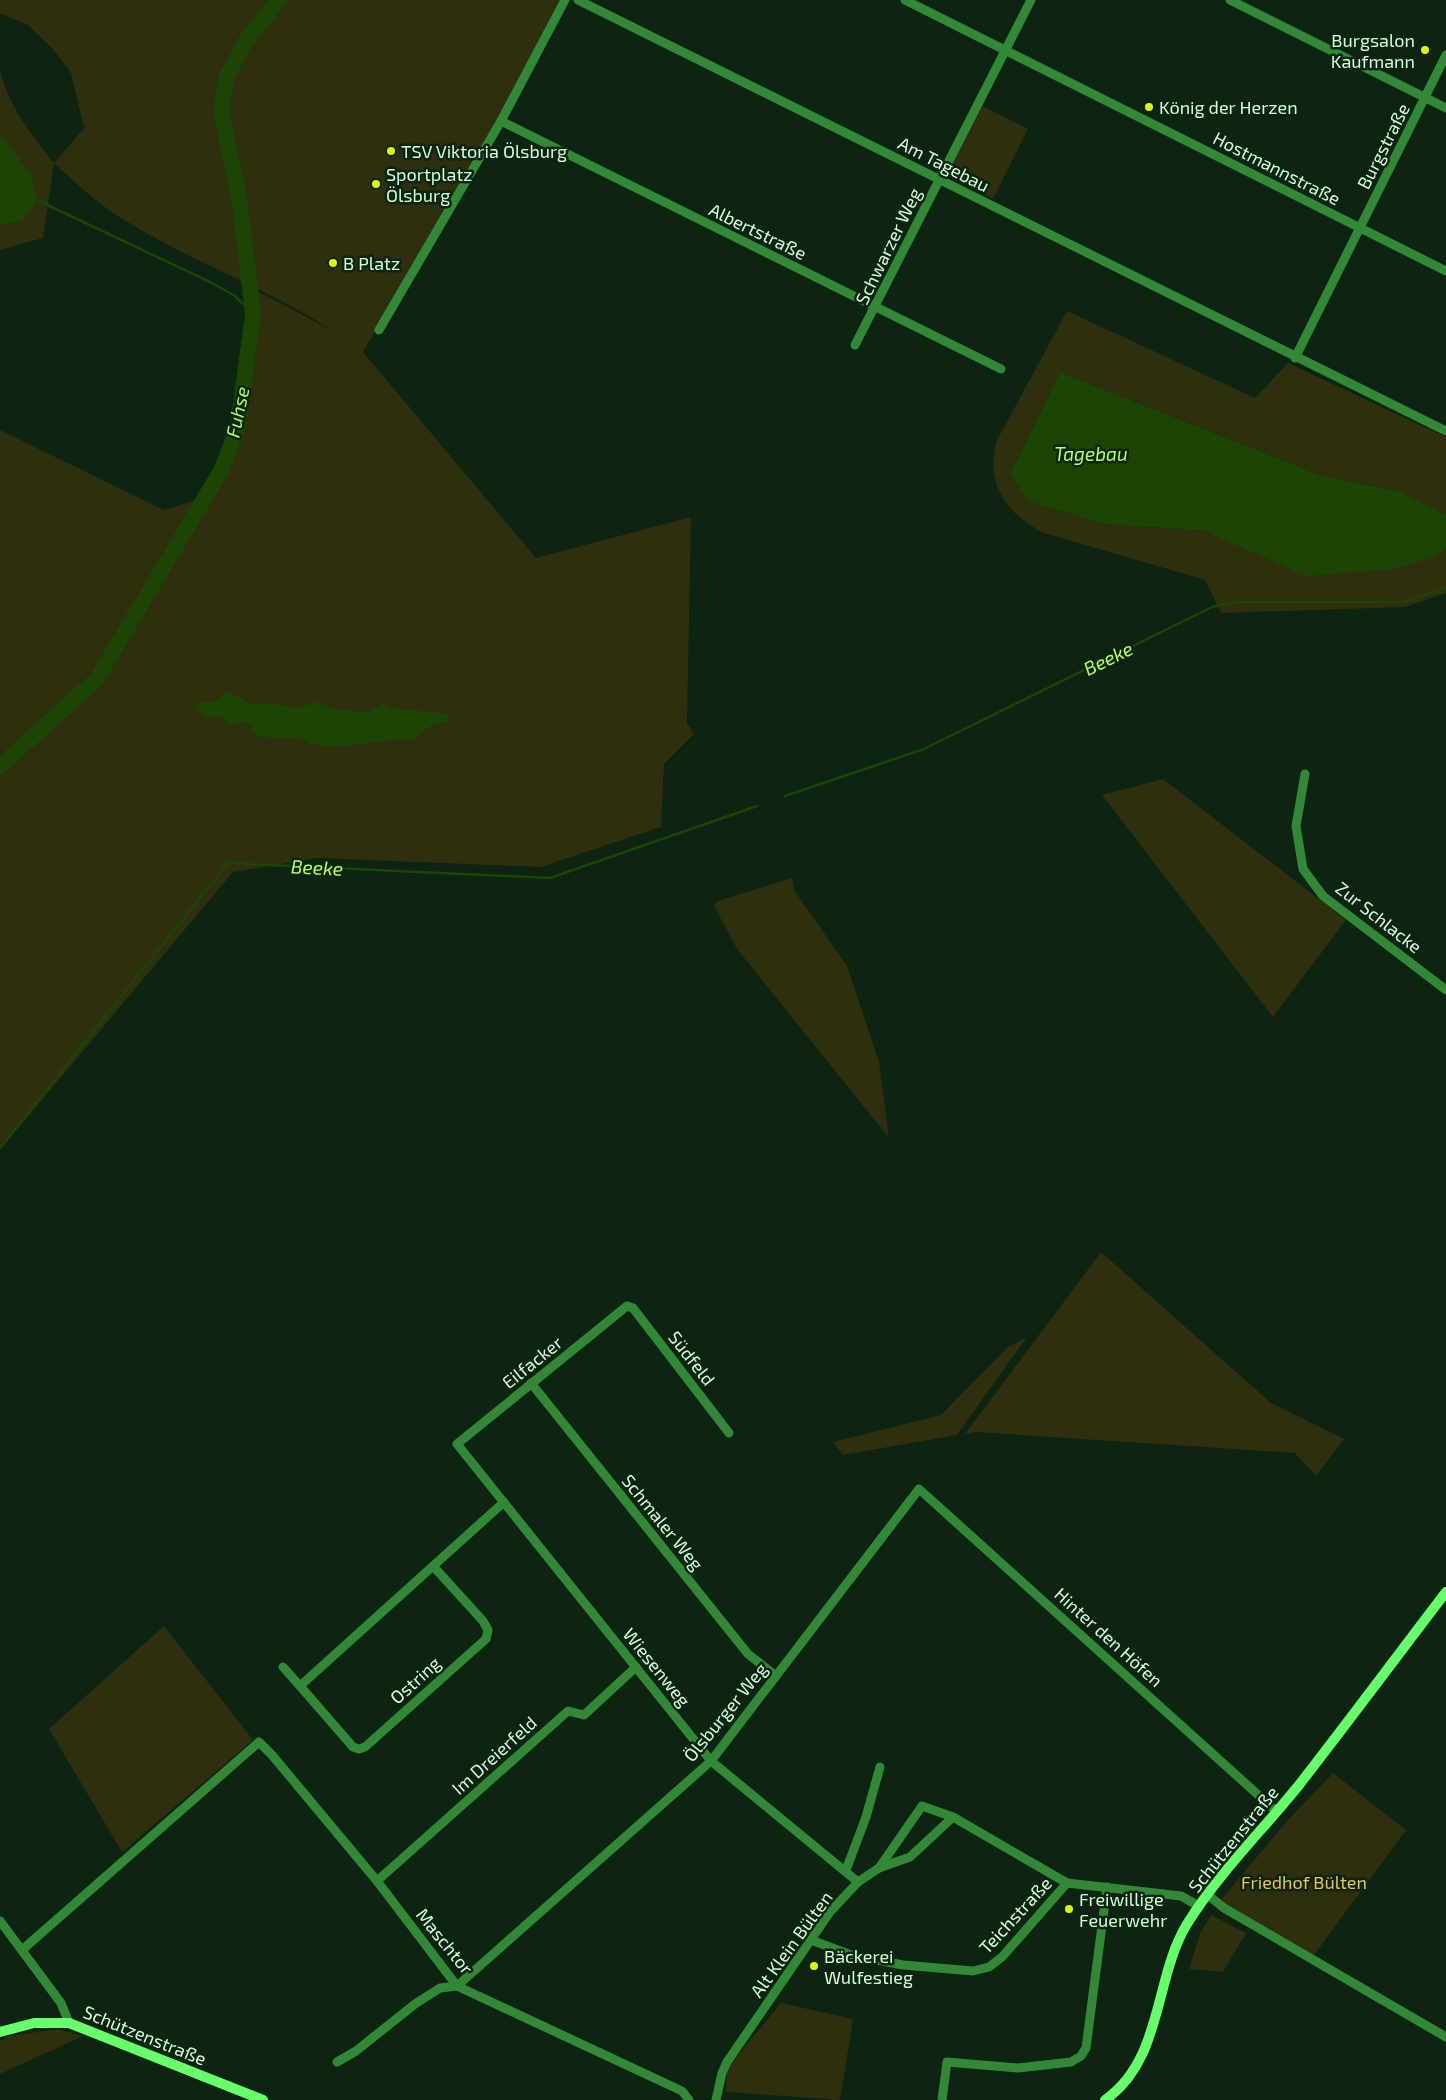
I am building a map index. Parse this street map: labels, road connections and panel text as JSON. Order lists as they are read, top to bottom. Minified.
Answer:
{"streets":{"street":["Burgstraße","Am Tagebau","Hostmannstraße","Albertstraße","Schwarzer Weg","Zur Schlacke","Südfeld","Eilfacker","Schmaler Weg","Hinter den Höfen","Wiesenweg","Ostring","Ölsburger Weg","Im Dreierfeld","Schützenstraße","Teichstraße","Maschtor","Alt Klein Bülten"]},"crossings":[["Burgstraße","Am Tagebau"],["Burgstraße","Hostmannstraße"],["Am Tagebau","Schwarzer Weg"],["Hostmannstraße","Schwarzer Weg"],["Albertstraße","Schwarzer Weg"],["Südfeld","Eilfacker"],["Eilfacker","Schmaler Weg"],["Eilfacker","Wiesenweg"],["Schmaler Weg","Ölsburger Weg"],["Hinter den Höfen","Ölsburger Weg"],["Hinter den Höfen","Schützenstraße"],["Wiesenweg","Ölsburger Weg"],["Wiesenweg","Im Dreierfeld"],["Wiesenweg","Alt Klein Bülten"],["Ölsburger Weg","Maschtor"],["Im Dreierfeld","Maschtor"],["Teichstraße","Alt Klein Bülten"]],"water":["Fuhse","Tagebau","Beeke"],"parks":["Friedhof Bülten"],"places":["Burgsalon Kaufmann","König der Herzen","TSV Viktoria Ölsburg","Sportplatz Ölsburg","B Platz","Freiwillige Feuerwehr","Bäckerei Wulfestieg"]}
